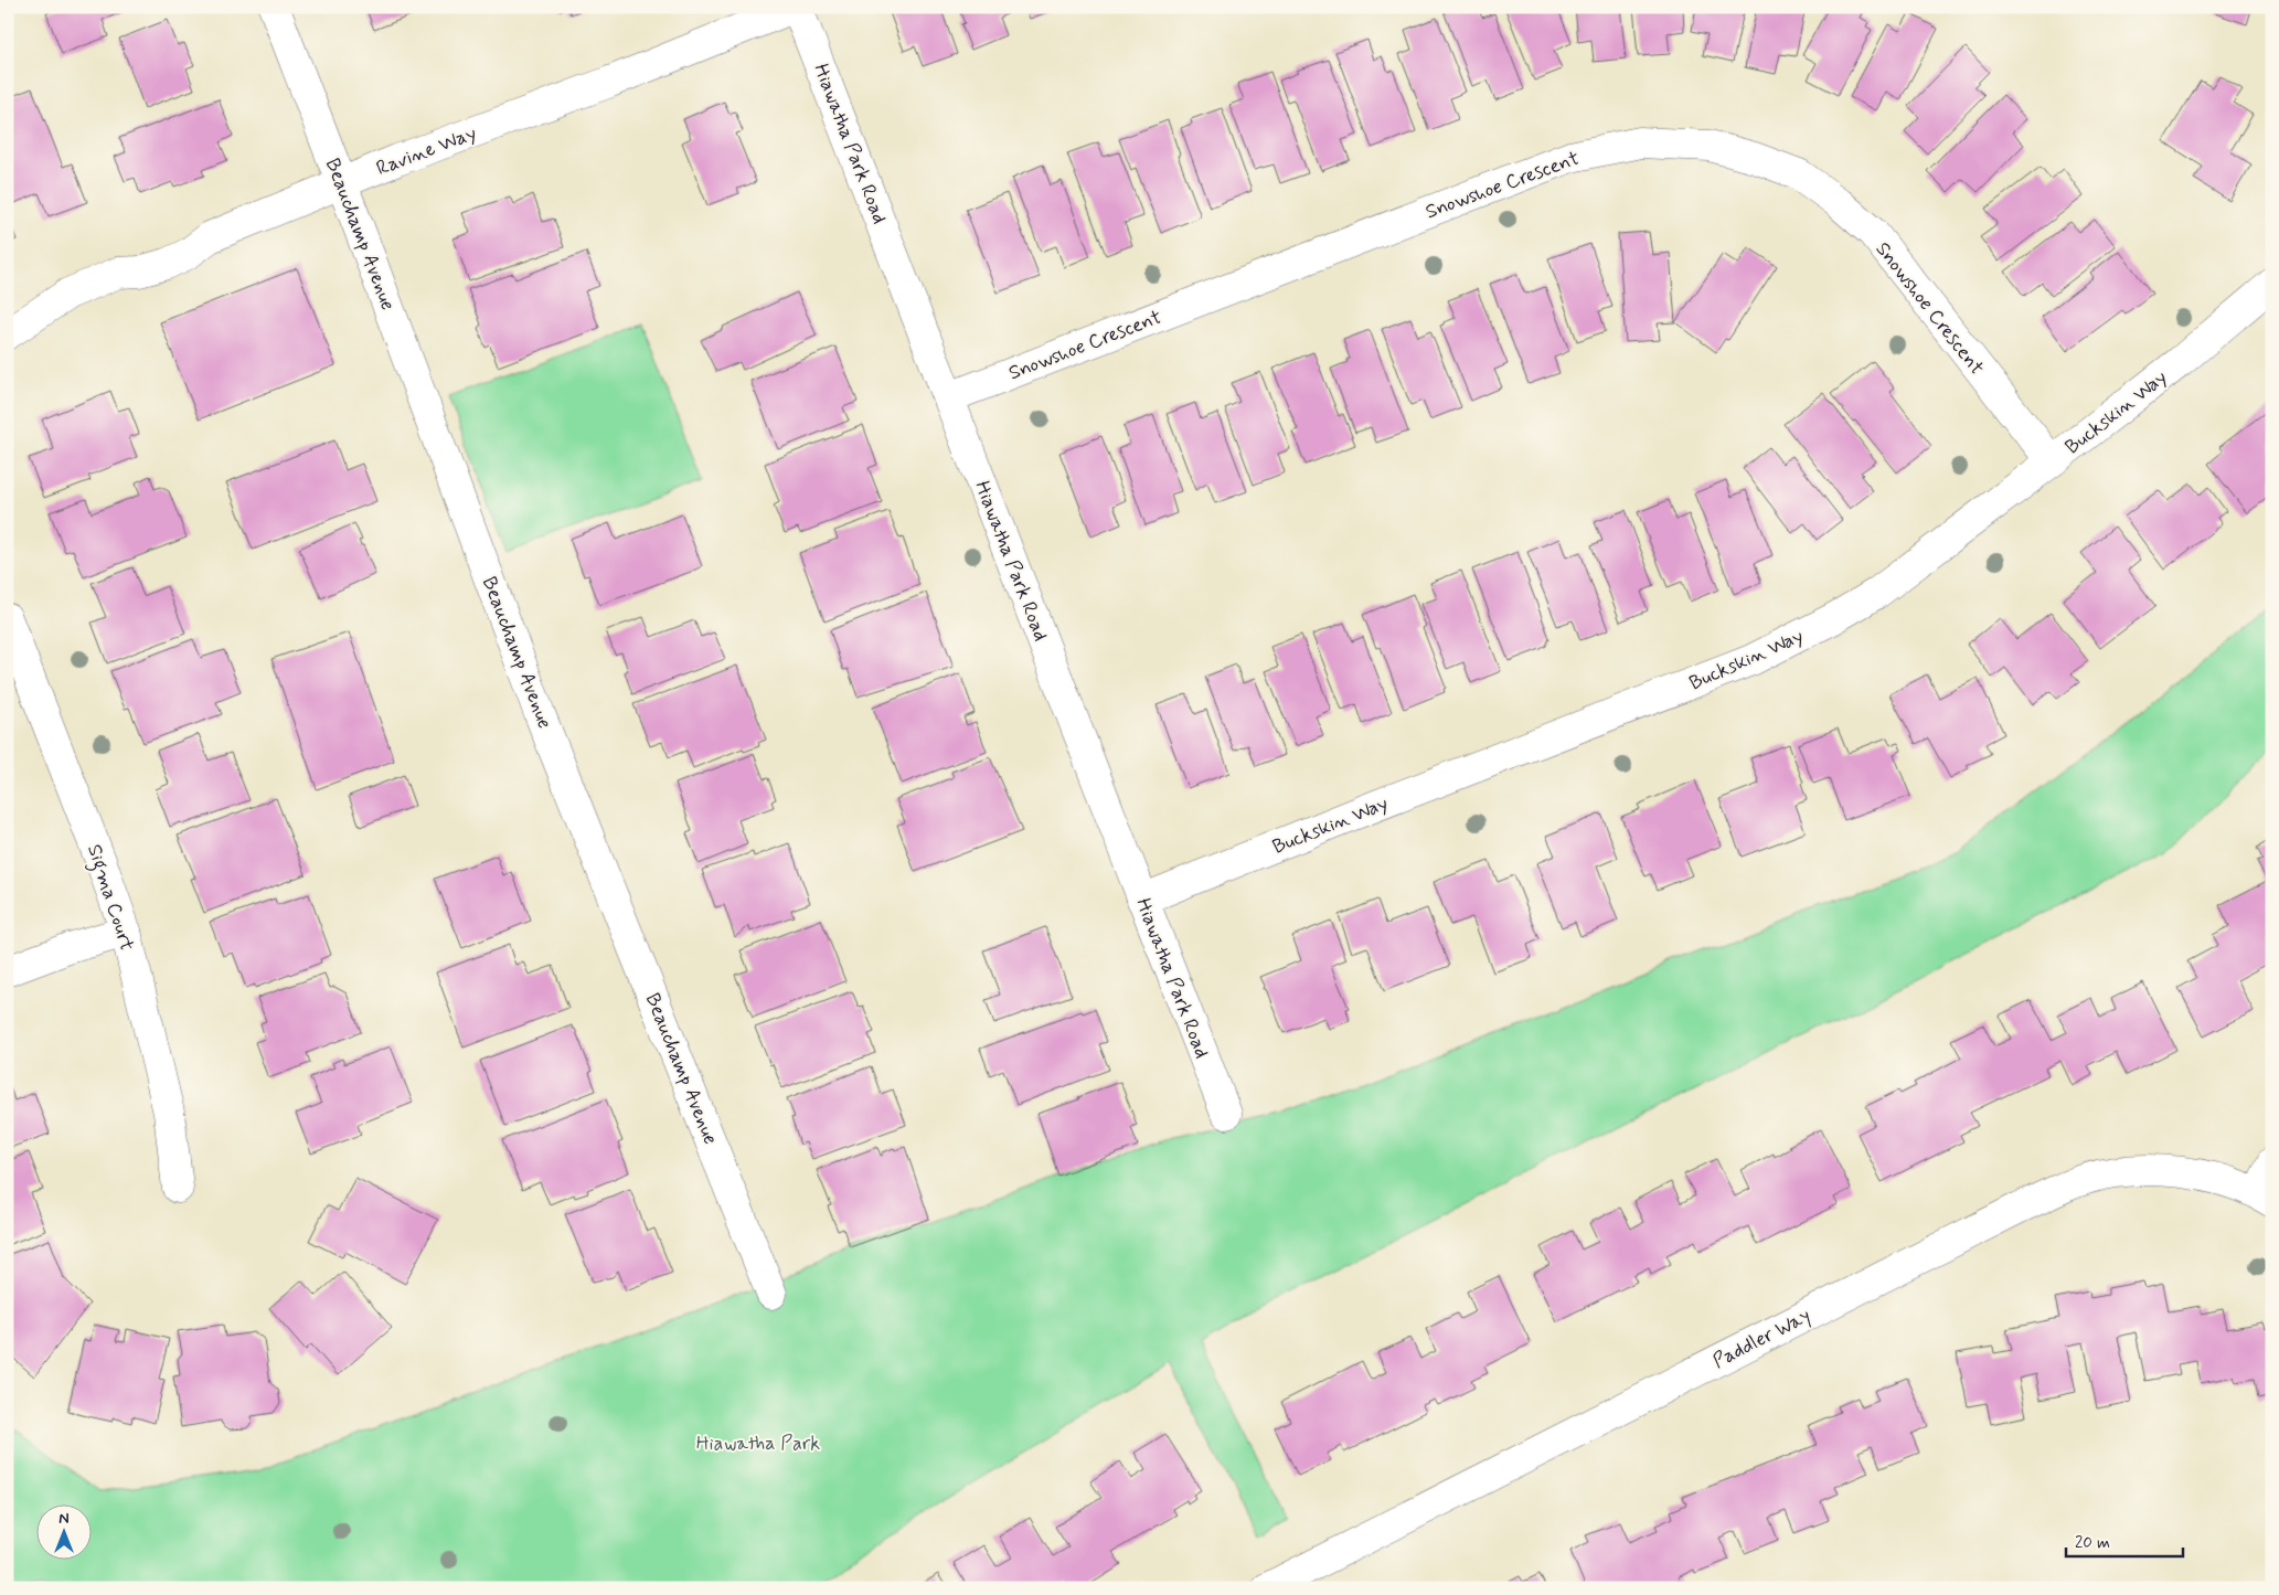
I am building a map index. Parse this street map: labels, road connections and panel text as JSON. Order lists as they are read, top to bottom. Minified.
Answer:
{"streets":{"street":["Hiawatha Park Road","Ravine Way","Snowshoe Crescent","Beauchamp Avenue","Buckskin Way","Sigma Court","Paddler Way"]},"crossings":[["Hiawatha Park Road","Ravine Way"],["Hiawatha Park Road","Snowshoe Crescent"],["Hiawatha Park Road","Buckskin Way"],["Ravine Way","Beauchamp Avenue"],["Snowshoe Crescent","Buckskin Way"]],"parks":["Hiawatha Park"],"scale_bar":"20 m","north":"top"}
